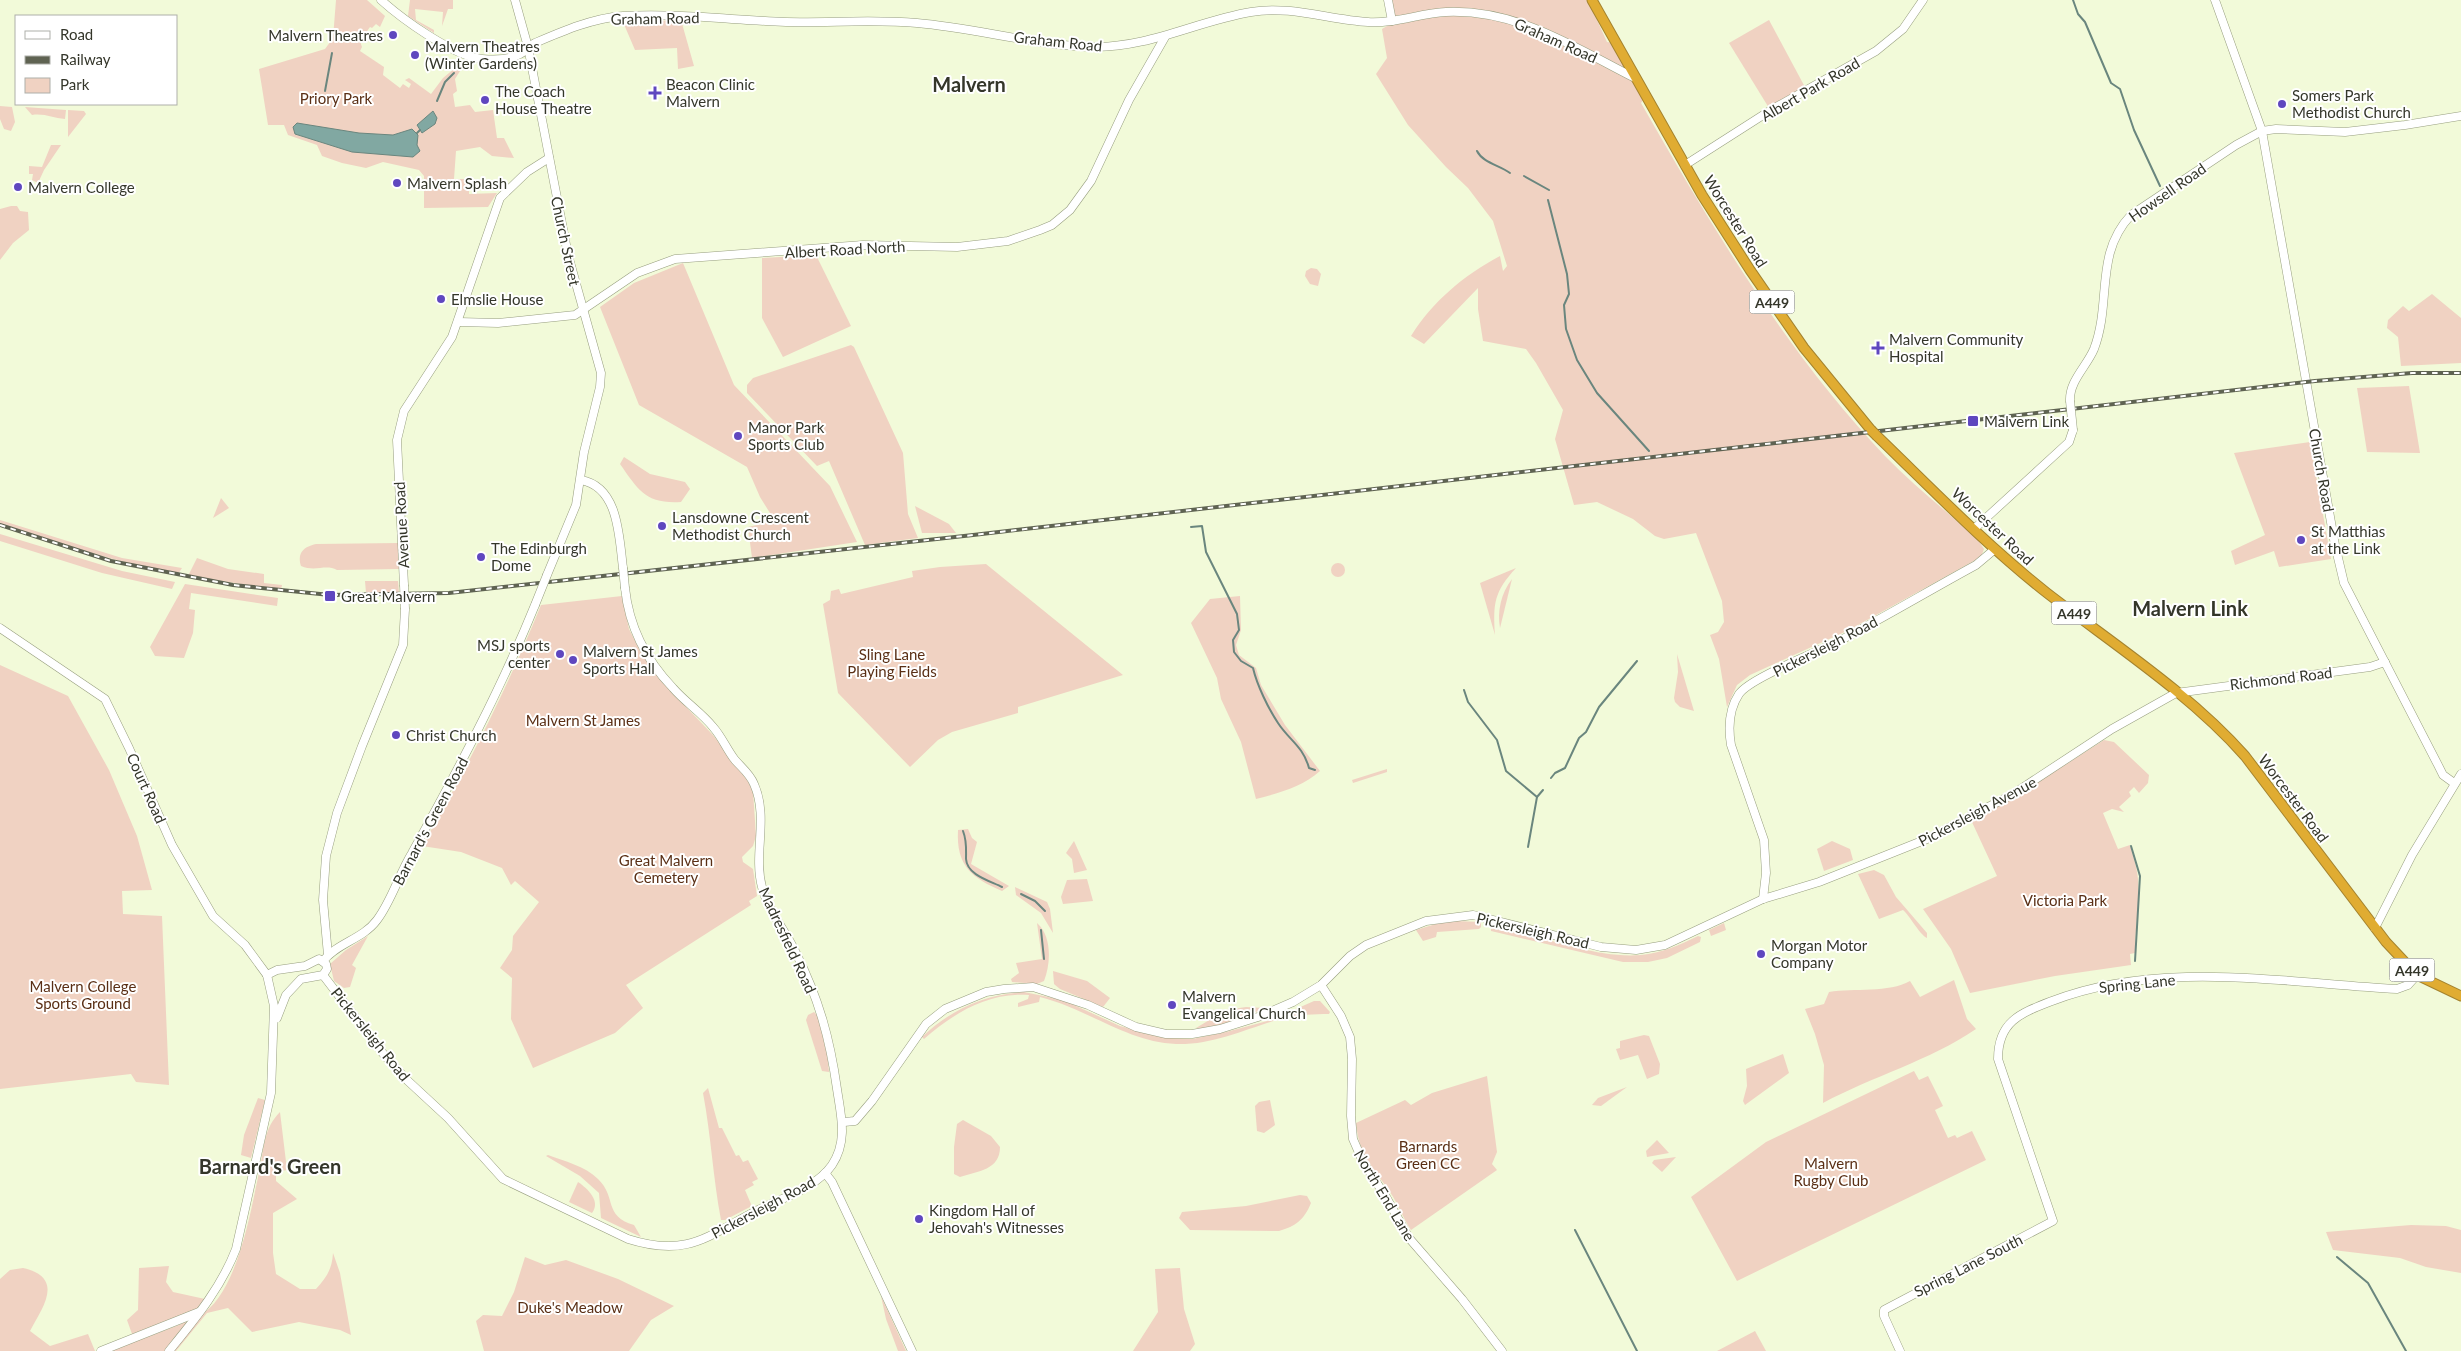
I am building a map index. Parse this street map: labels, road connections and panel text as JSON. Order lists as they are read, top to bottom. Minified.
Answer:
{"streets":{"highway":["Worcester Road","A449"],"street":["Graham Road","Albert Park Road","Howsell Road","Church Street","Albert Road North","Church Road","Avenue Road","Pickersleigh Road","Richmond Road","Court Road","Pickersleigh Avenue","Barnard's Green Road","Madresfield Road","Spring Lane","North End Lane","Spring Lane South"]},"crossings":[["Graham Road","Worcester Road"],["Graham Road","Church Street"],["Graham Road","Albert Road North"],["Albert Park Road","Worcester Road"],["Howsell Road","Worcester Road"],["Howsell Road","Church Road"],["Worcester Road","Pickersleigh Road"],["Worcester Road","Richmond Road"],["Worcester Road","Pickersleigh Avenue"],["Worcester Road","Spring Lane"],["Church Street","Albert Road North"],["Church Street","Avenue Road"],["Church Street","Barnard's Green Road"],["Church Street","Madresfield Road"],["Albert Road North","Avenue Road"],["Church Road","Richmond Road"],["Avenue Road","Barnard's Green Road"],["Pickersleigh Road","Pickersleigh Avenue"],["Pickersleigh Road","Madresfield Road"],["Pickersleigh Road","North End Lane"],["Richmond Road","Pickersleigh Avenue"],["Court Road","Barnard's Green Road"],["Barnard's Green Road","Madresfield Road"],["Spring Lane","Spring Lane South"]],"districts":["Malvern","Malvern Link","Barnard's Green"],"parks":["Priory Park","Sling Lane Playing Fields","Malvern St James","Great Malvern Cemetery","Victoria Park","Malvern College Sports Ground","Barnards Green CC","Malvern Rugby Club","Duke's Meadow"],"places":{"other":["Malvern Theatres","Malvern Theatres (Winter Gardens)","The Coach House Theatre","Somers Park Methodist Church","Malvern Splash","Malvern College","Elmslie House","Manor Park Sports Club","Lansdowne Crescent Methodist Church","St Matthias at the Link","The Edinburgh Dome","MSJ sports center","Malvern St James Sports Hall","Christ Church","Morgan Motor Company","Malvern Evangelical Church","Kingdom Hall of Jehovah's Witnesses"],"health":["Beacon Clinic Malvern","Malvern Community Hospital"],"transit":["Malvern Link","Great Malvern"]},"legend":["Road","Railway","Park"]}
